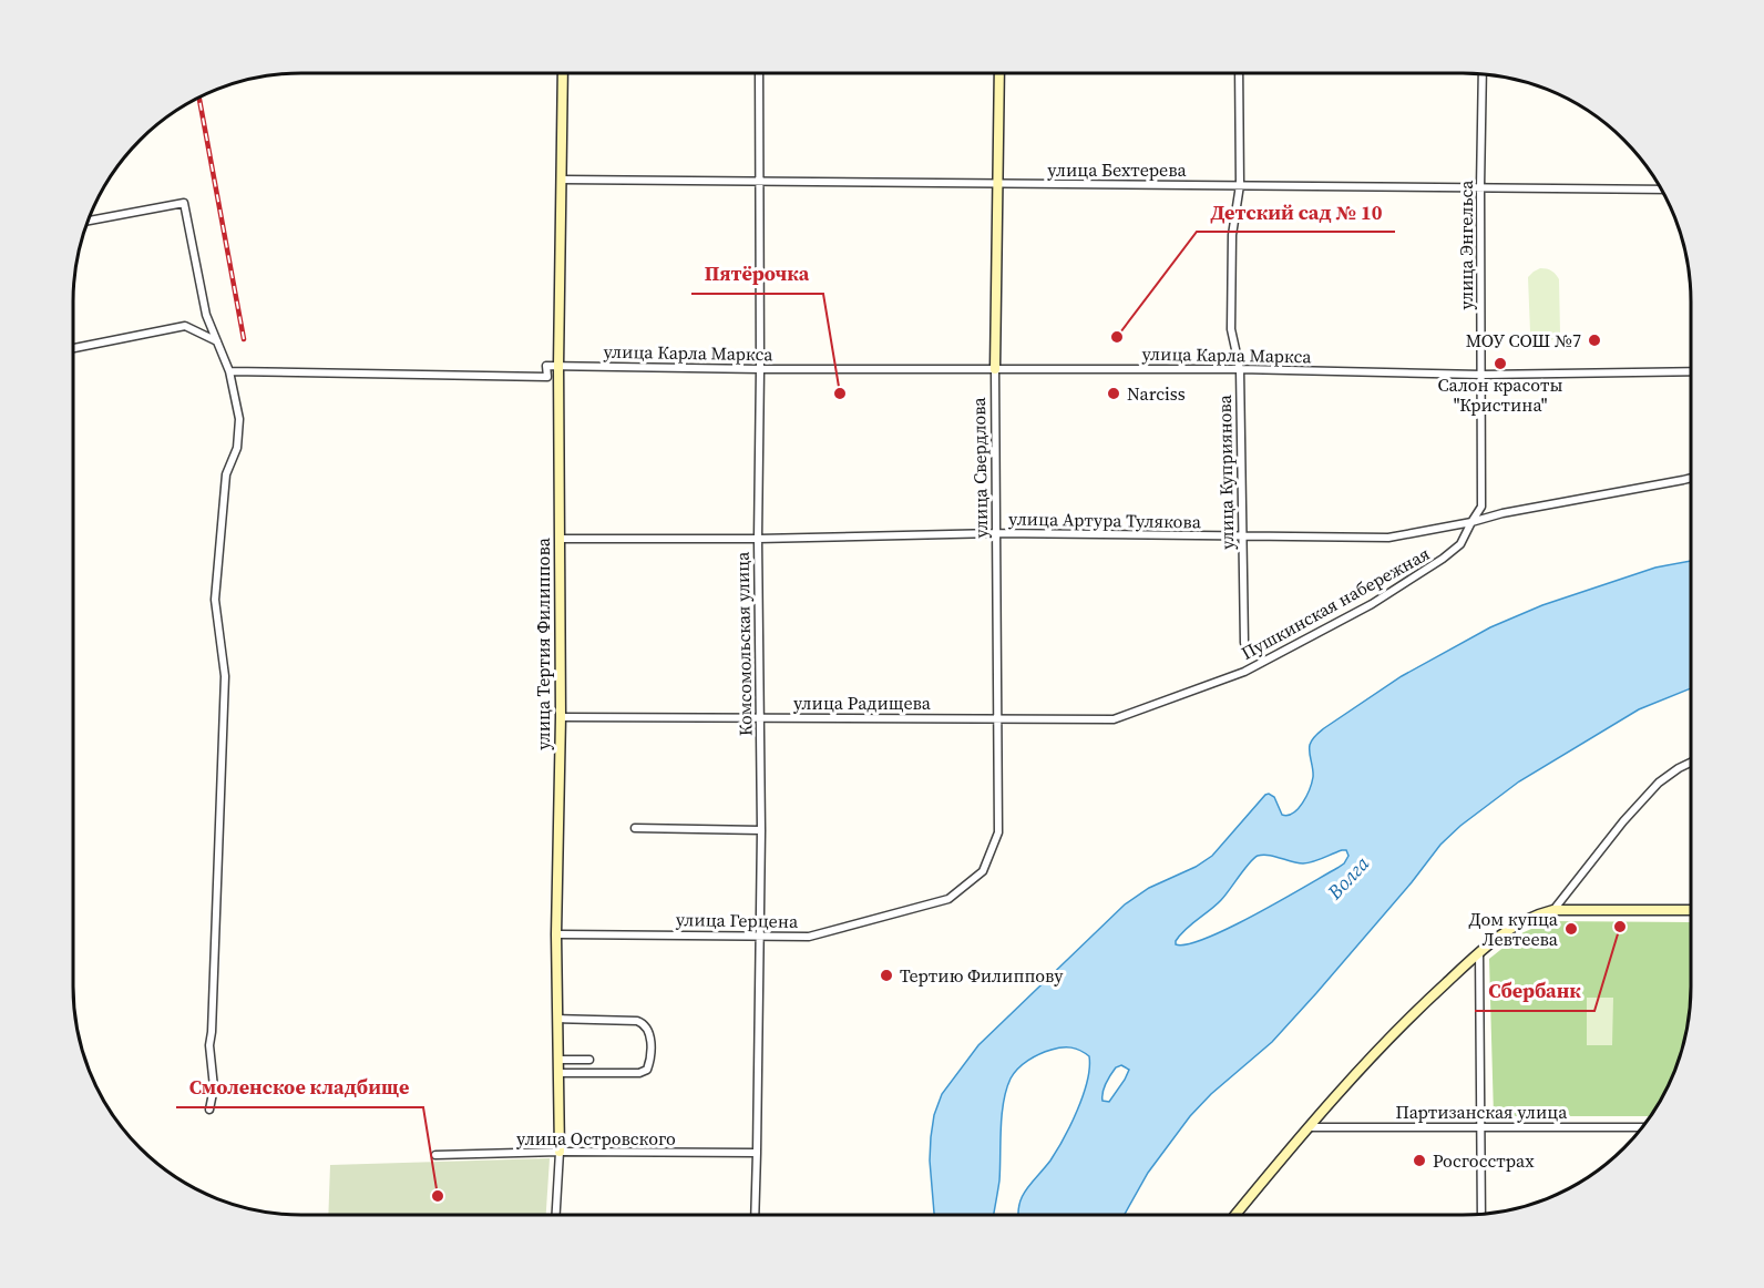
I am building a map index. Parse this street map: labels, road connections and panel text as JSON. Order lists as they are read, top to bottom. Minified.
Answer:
{"streets":{"street":["улица Бехтерева","улица Энгельса","улица Карла Маркса","улица Свердлова","улица Куприянова","улица Артура Тулякова","Пушкинская набережная","улица Тертия Филиппова","Комсомольская улица","улица Радищева","улица Герцена","Партизанская улица","улица Островского"]},"crossings":[["улица Бехтерева","улица Энгельса"],["улица Бехтерева","улица Свердлова"],["улица Бехтерева","улица Куприянова"],["улица Бехтерева","улица Тертия Филиппова"],["улица Бехтерева","Комсомольская улица"],["улица Энгельса","улица Карла Маркса"],["улица Энгельса","улица Артура Тулякова"],["улица Энгельса","Пушкинская набережная"],["улица Карла Маркса","улица Свердлова"],["улица Карла Маркса","улица Куприянова"],["улица Карла Маркса","улица Тертия Филиппова"],["улица Карла Маркса","Комсомольская улица"],["улица Свердлова","улица Артура Тулякова"],["улица Свердлова","улица Радищева"],["улица Свердлова","улица Герцена"],["улица Куприянова","улица Артура Тулякова"],["улица Артура Тулякова","Пушкинская набережная"],["улица Артура Тулякова","улица Тертия Филиппова"],["улица Артура Тулякова","Комсомольская улица"],["Пушкинская набережная","улица Радищева"],["улица Тертия Филиппова","улица Радищева"],["улица Тертия Филиппова","улица Герцена"],["улица Тертия Филиппова","улица Островского"],["Комсомольская улица","улица Радищева"],["Комсомольская улица","улица Герцена"],["Комсомольская улица","улица Островского"]],"water":["Волга"],"places":["Детский сад № 10","МОУ СОШ №7","Салон красоты \"Кристина\"","Пятёрочка","Narciss","Сбербанк","Дом купца Левтеева","Тертию Филиппову","Росгосстрах","Смоленское кладбище"]}
